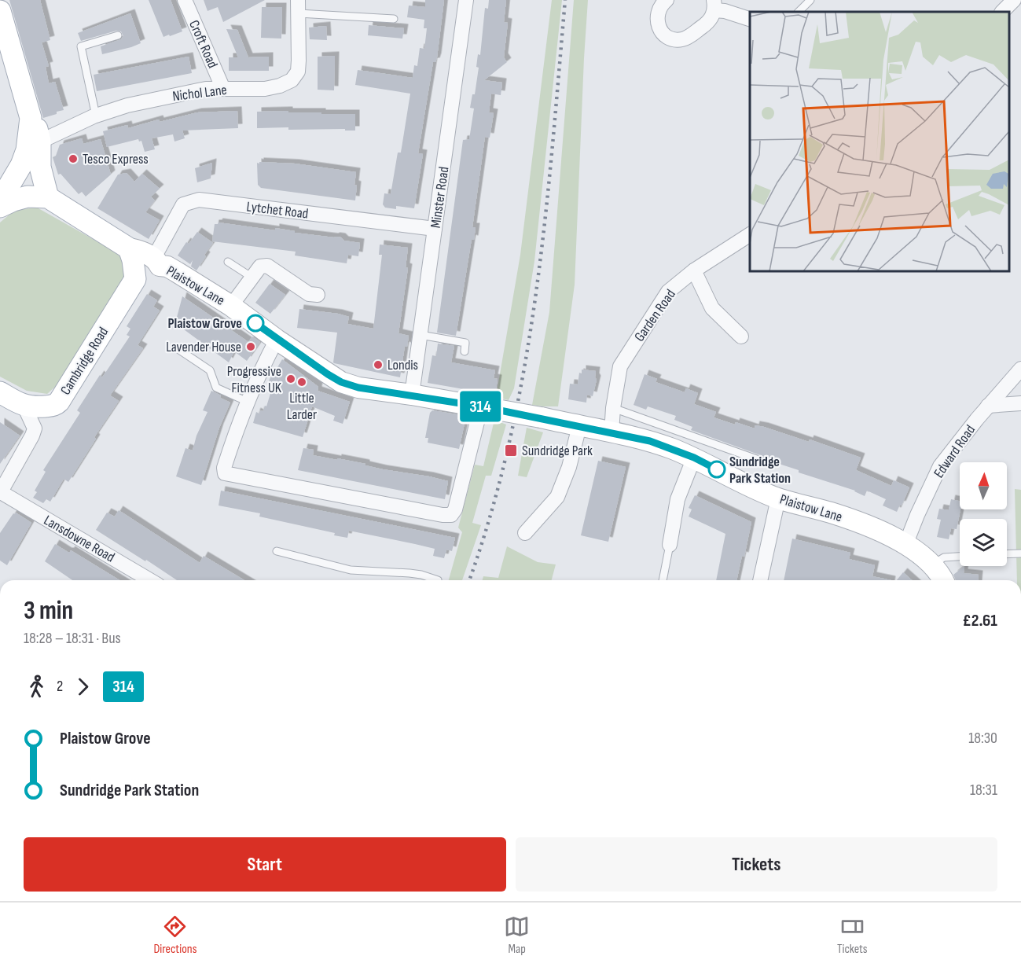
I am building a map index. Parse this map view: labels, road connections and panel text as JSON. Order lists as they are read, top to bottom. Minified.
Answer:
{"streets":{"main road":["Plaistow Lane","Cambridge Road"],"street":["Croft Road","Nichol Lane","Minster Road","Lytchet Road","Garden Road","Edward Road","Lansdowne Road"]},"crossings":[["Croft Road","Nichol Lane"],["Minster Road","Lytchet Road"],["Minster Road","Plaistow Lane"],["Lytchet Road","Plaistow Lane"],["Lytchet Road","Cambridge Road"],["Plaistow Lane","Garden Road"],["Plaistow Lane","Cambridge Road"],["Plaistow Lane","Edward Road"]],"places":{"other":["Tesco Express","Plaistow Grove","Lavender House","Londis","Progressive Fitness UK","Little Larder","Sundridge Park Station"],"transit":["Sundridge Park"]},"lines":["bus line 314"],"north":"top","page":{"on_map":"314","heading":["3 min","18:28 – 18:31 · Bus","£2.61"],"legs":["2","314"],"list":[{"name":"Plaistow Grove","value":"18:30"},{"name":"Sundridge Park Station","value":"18:31"}],"buttons":["Start","Tickets"],"tabs":["Directions","Map","Tickets"]}}
